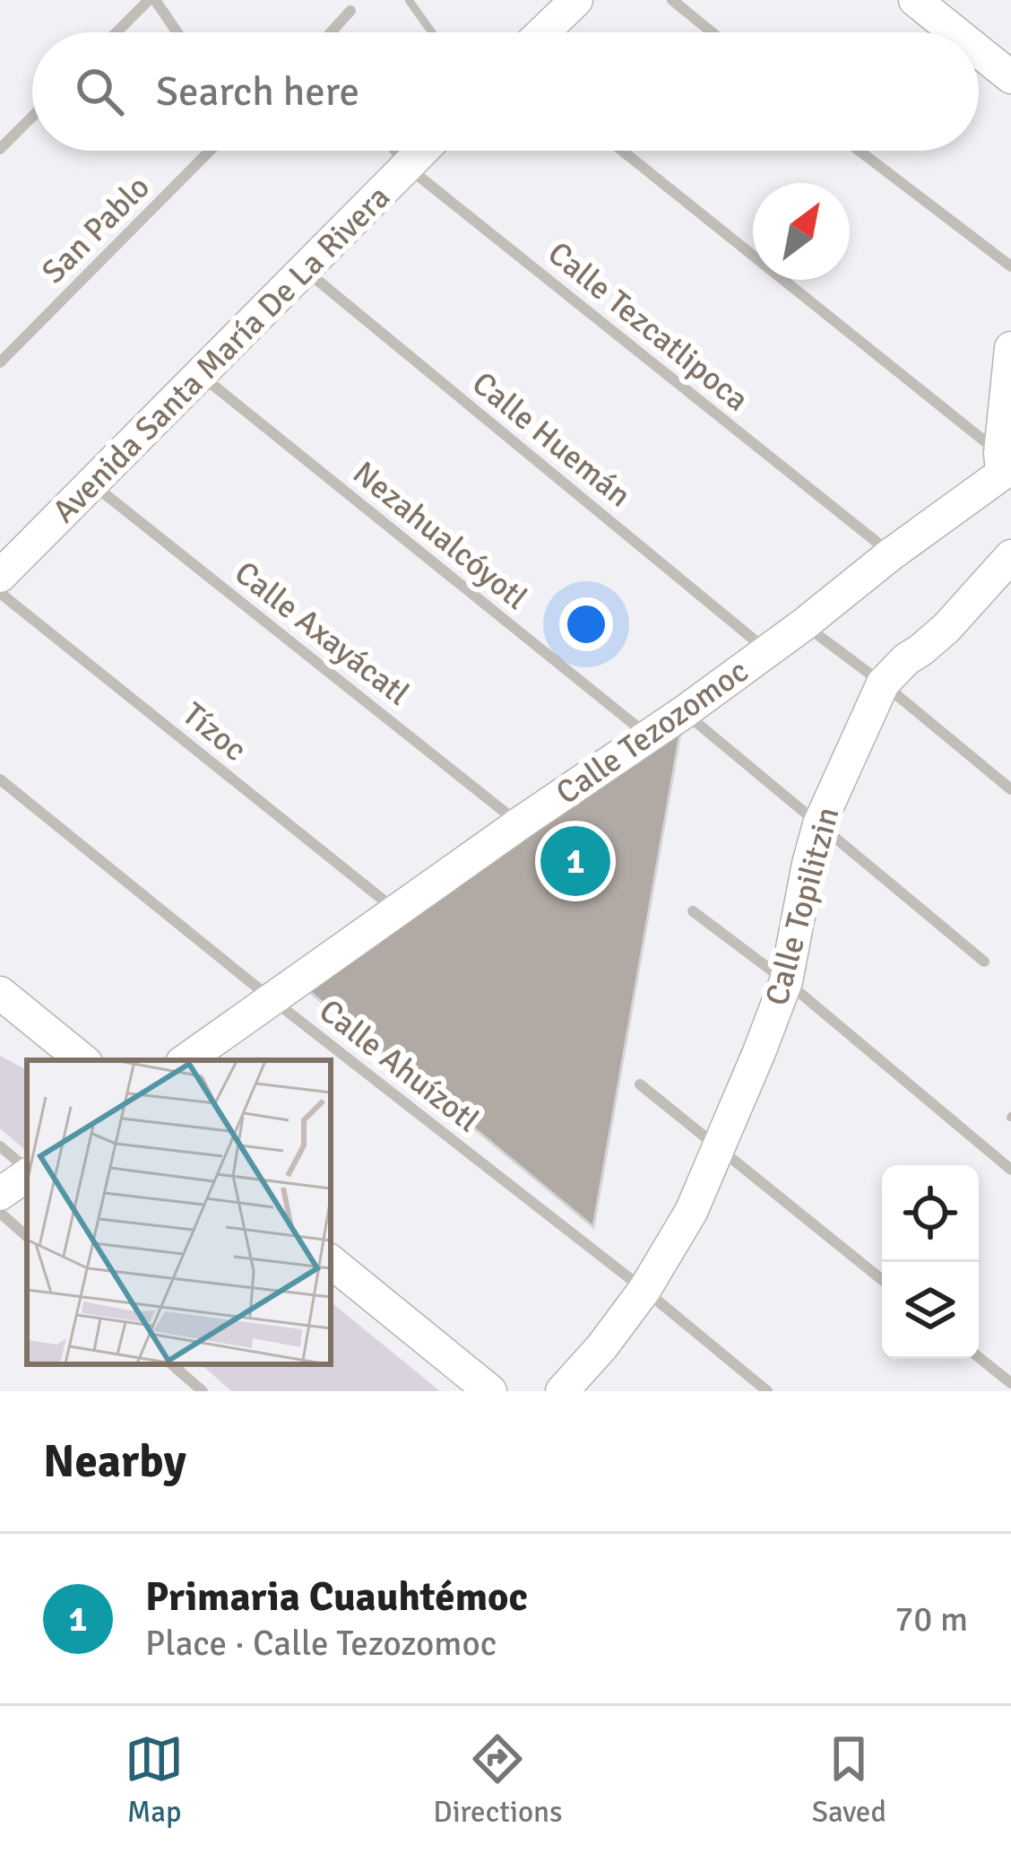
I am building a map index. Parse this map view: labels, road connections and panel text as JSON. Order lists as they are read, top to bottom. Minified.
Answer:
{"streets":{"street":["San Pablo","Calle Tezcatlipoca","Avenida Santa María De La Rivera","Calle Huemán","Nezahualcóyotl","Calle Axayácatl","Tízoc","Calle Tezozomoc","Calle Topilitzin","Calle Ahuízotl"]},"crossings":[["Calle Tezcatlipoca","Avenida Santa María De La Rivera"],["Calle Tezcatlipoca","Calle Tezozomoc"],["Avenida Santa María De La Rivera","Calle Huemán"],["Avenida Santa María De La Rivera","Nezahualcóyotl"],["Avenida Santa María De La Rivera","Calle Axayácatl"],["Calle Huemán","Calle Tezozomoc"],["Nezahualcóyotl","Calle Tezozomoc"],["Calle Axayácatl","Calle Tezozomoc"],["Tízoc","Calle Tezozomoc"],["Calle Tezozomoc","Calle Ahuízotl"],["Calle Topilitzin","Calle Ahuízotl"]],"north":"top right","page":{"search":"Search here","pins":"1","heading":"Nearby","list":[{"mark":"1","name":"Primaria Cuauhtémoc","note":"Place · Calle Tezozomoc","value":"70 m"}],"nav":["Map","Directions","Saved"]}}
